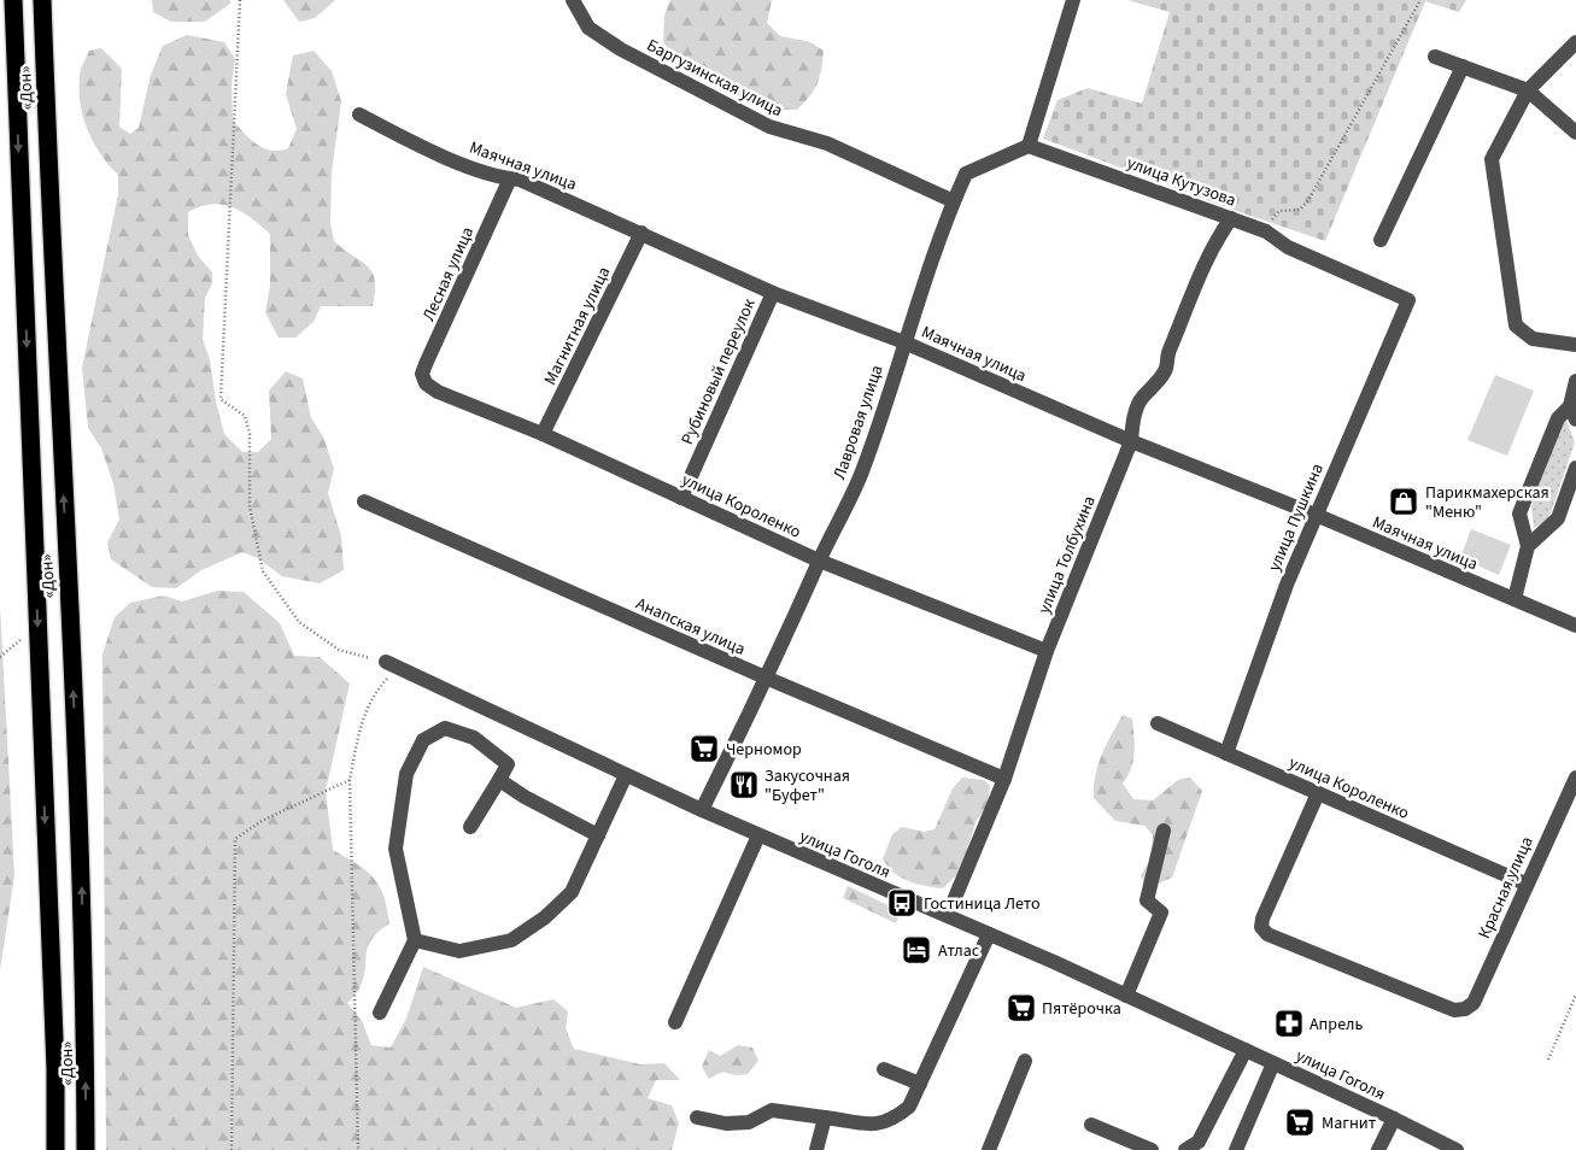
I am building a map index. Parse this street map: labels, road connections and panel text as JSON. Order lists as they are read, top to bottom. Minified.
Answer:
{"streets":{"highway":["«Дон»"],"street":["Баргузинская улица","Маячная улица","улица Кутузова","Лесная улица","Магнитная улица","Рубиновый переулок","Лавровая улица","улица Короленко","улица Пушкина","улица Толбухина","Анапская улица","улица Гоголя","Красная улица"]},"crossings":[["Баргузинская улица","Лавровая улица"],["Маячная улица","Лесная улица"],["Маячная улица","Магнитная улица"],["Маячная улица","Рубиновый переулок"],["Маячная улица","Лавровая улица"],["Маячная улица","улица Пушкина"],["Маячная улица","улица Толбухина"],["улица Кутузова","улица Пушкина"],["улица Кутузова","улица Толбухина"],["Лесная улица","улица Короленко"],["Магнитная улица","улица Короленко"],["Рубиновый переулок","улица Короленко"],["Лавровая улица","улица Короленко"],["Лавровая улица","Анапская улица"],["Лавровая улица","улица Гоголя"],["улица Короленко","улица Пушкина"],["улица Короленко","улица Толбухина"],["улица Короленко","Красная улица"],["улица Толбухина","Анапская улица"],["улица Толбухина","улица Гоголя"]],"places":{"shop":["Парикмахерская \"Меню\""],"supermarket":["Черномор","Пятёрочка","Магнит"],"restaurant":["Закусочная \"Буфет\""],"bus stop":["Гостиница Лето"],"hotel":["Атлас"],"pharmacy":["Апрель"]}}
